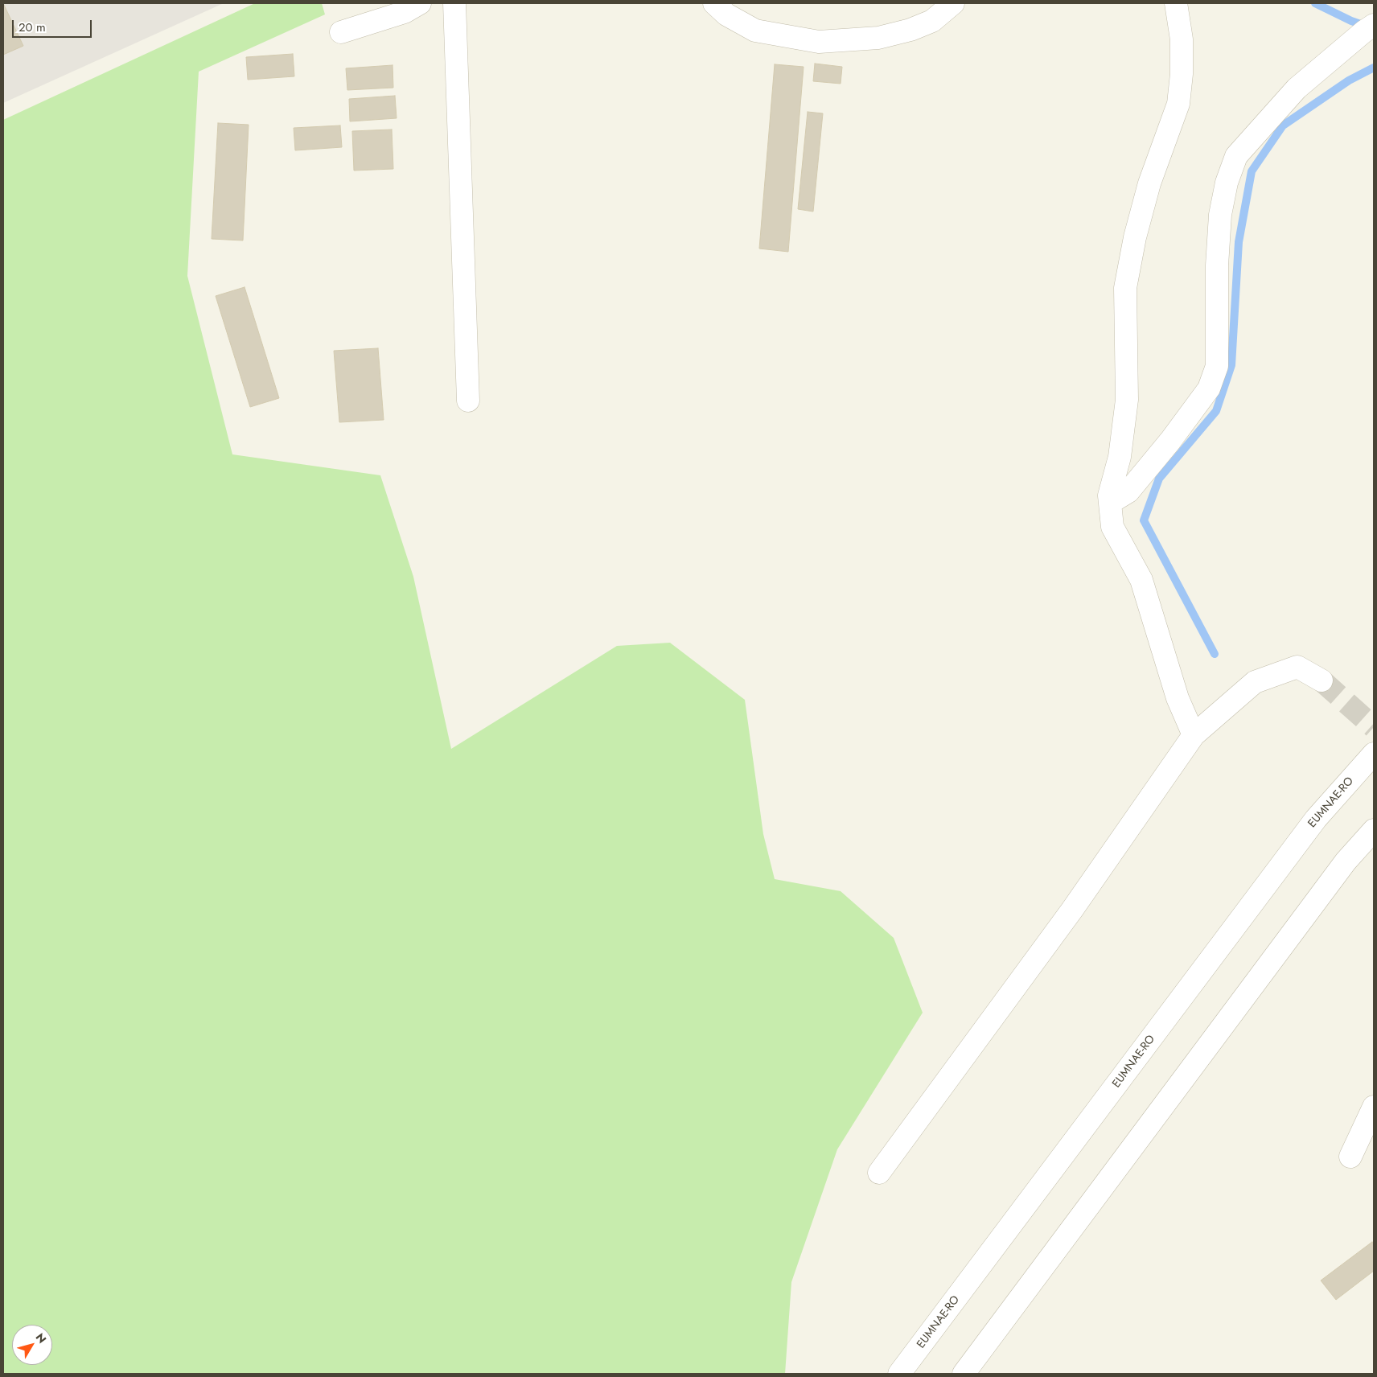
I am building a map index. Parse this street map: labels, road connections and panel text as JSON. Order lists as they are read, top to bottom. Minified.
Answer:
{"streets":{"street":["EUMNAE-RO"]},"scale_bar":"20 m","north":"top right"}
